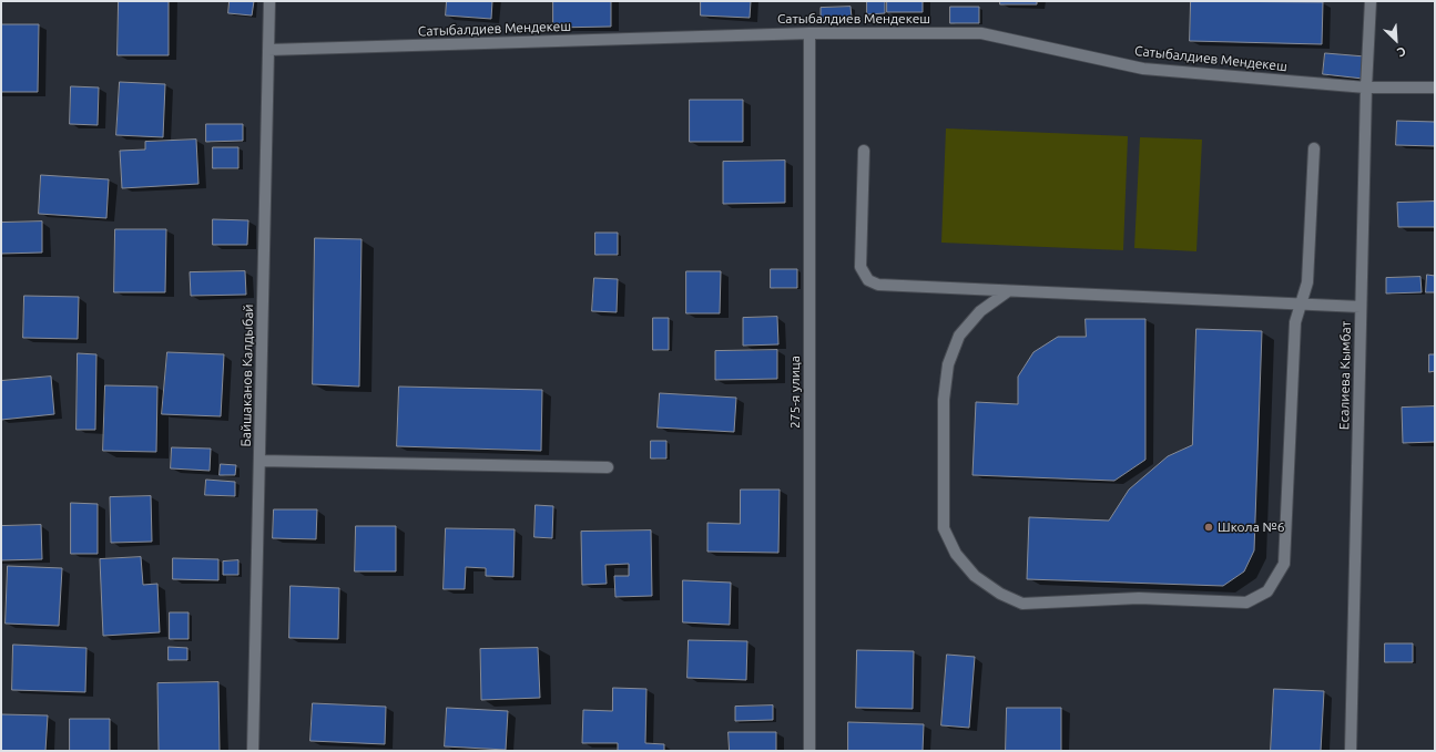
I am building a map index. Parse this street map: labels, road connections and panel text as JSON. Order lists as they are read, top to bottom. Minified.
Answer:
{"streets":{"street":["Сатыбалдиев Мендекеш","Байшаканов Калдыбай","Есалиева Кымбат","275-я улица"]},"crossings":[["Сатыбалдиев Мендекеш","Байшаканов Калдыбай"],["Сатыбалдиев Мендекеш","Есалиева Кымбат"],["Сатыбалдиев Мендекеш","275-я улица"]],"places":["Школа №6"],"north":"bottom right"}
